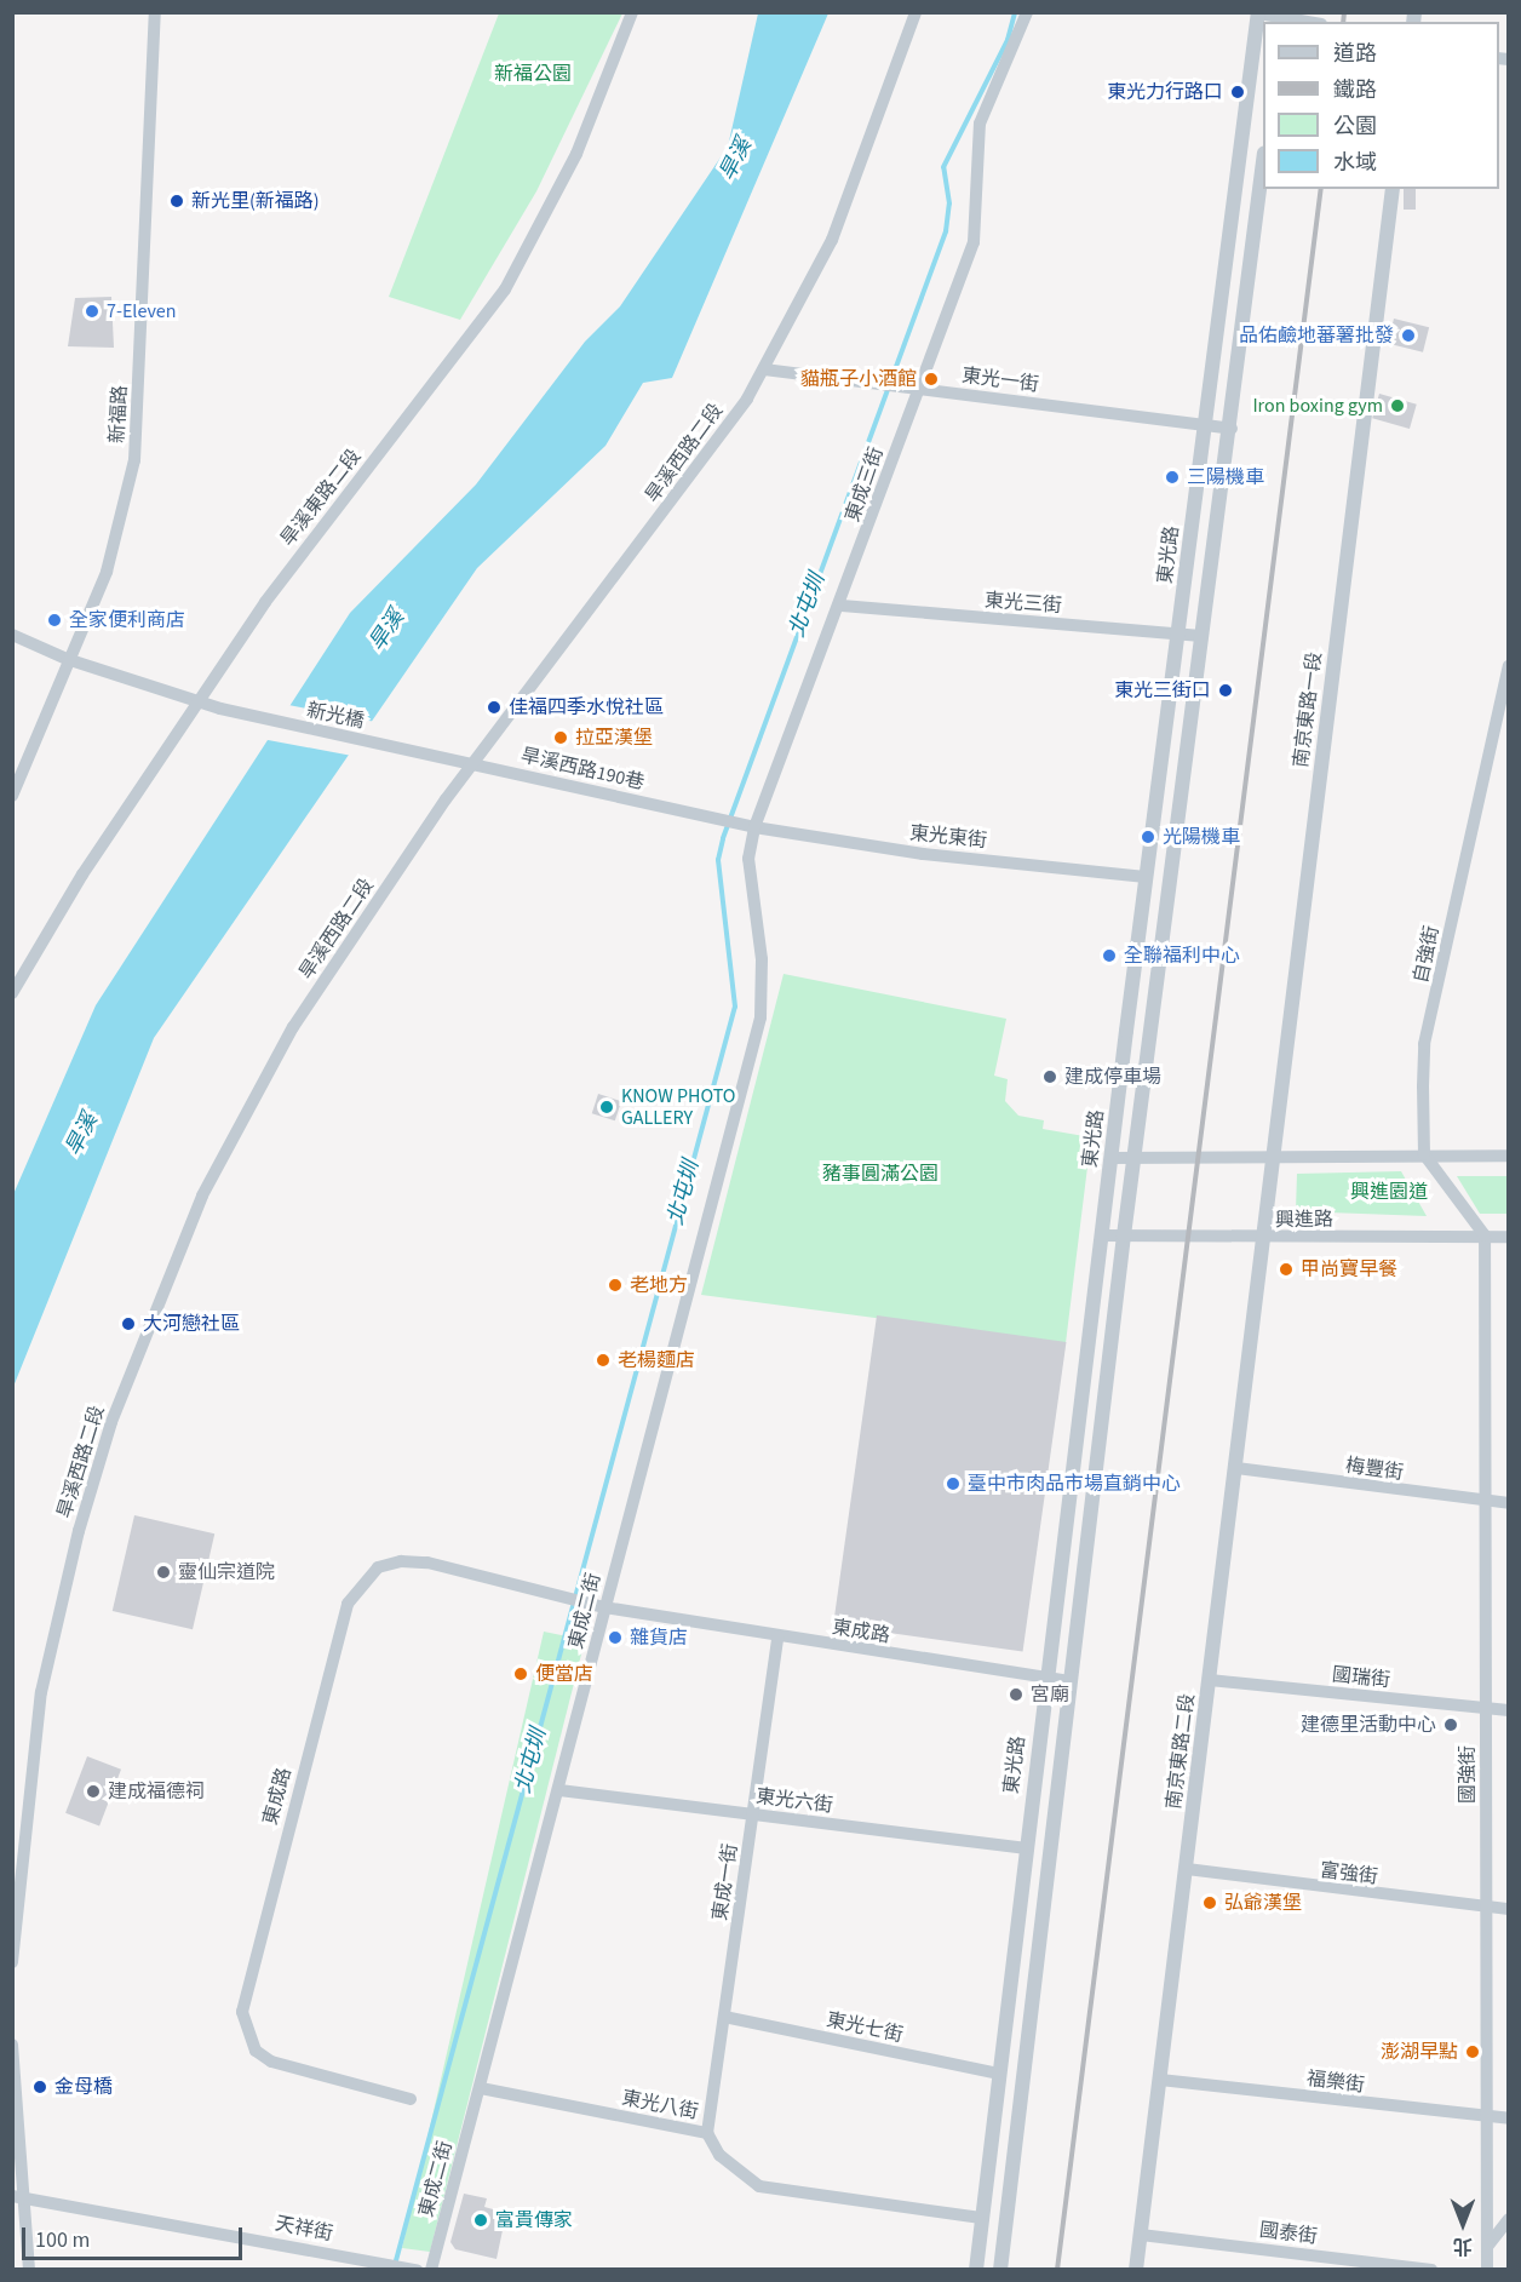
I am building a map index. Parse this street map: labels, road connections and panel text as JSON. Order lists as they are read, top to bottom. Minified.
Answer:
{"streets":{"street":["東光一街","新福路","旱溪西路二段","東成三街","旱溪東路二段","東光路","東光三街","南京東路一段","新光橋","旱溪西路190巷","東光東街","自強街","興進路","梅豐街","東成二街","東成路","國瑞街","南京東路二段","國強街","東光六街","富強街","東成一街","東光七街","福樂街","東光八街","天祥街","國泰街"]},"crossings":[["東光一街","旱溪西路二段"],["東光一街","東成三街"],["東光一街","東光路"],["新福路","新光橋"],["旱溪西路二段","旱溪西路190巷"],["東成三街","東光三街"],["東成三街","旱溪西路190巷"],["東成三街","東光東街"],["東成三街","東成二街"],["旱溪東路二段","新光橋"],["東光路","東光三街"],["東光路","東光東街"],["東光路","興進路"],["東光路","東成路"],["東光路","東光六街"],["東光路","東光七街"],["東光路","東光八街"],["南京東路一段","興進路"],["南京東路一段","南京東路二段"],["新光橋","旱溪西路190巷"],["旱溪西路190巷","東光東街"],["興進路","南京東路二段"],["興進路","國強街"],["梅豐街","南京東路二段"],["梅豐街","國強街"],["東成二街","東成路"],["東成二街","東光六街"],["東成二街","東光八街"],["東成路","東成一街"],["國瑞街","南京東路二段"],["國瑞街","國強街"],["南京東路二段","富強街"],["南京東路二段","福樂街"],["南京東路二段","國泰街"],["國強街","富強街"],["國強街","福樂街"],["東光六街","東成一街"],["東成一街","東光七街"],["東成一街","東光八街"]],"water":["旱溪","北屯圳"],"parks":["新福公園","豬事圓滿公園","興進園道"],"places":["東光力行路口","新光里(新福路)","7-Eleven","品佑鹼地蕃薯批發","貓瓶子小酒館","Iron boxing gym","三陽機車","全家便利商店","東光三街口","佳福四季水悅社區","拉亞漢堡","光陽機車","全聯福利中心","建成停車場","KNOW PHOTO GALLERY","甲尚寶早餐","老地方","大河戀社區","老楊麵店","臺中市肉品市場直銷中心","靈仙宗道院","雜貨店","便當店","宮廟","建德里活動中心","建成福德祠","弘爺漢堡","澎湖早點","金母橋","富貴傳家"],"legend":["道路","鐵路","公園","水域"],"scale_bar":"100 m","north":"bottom"}
